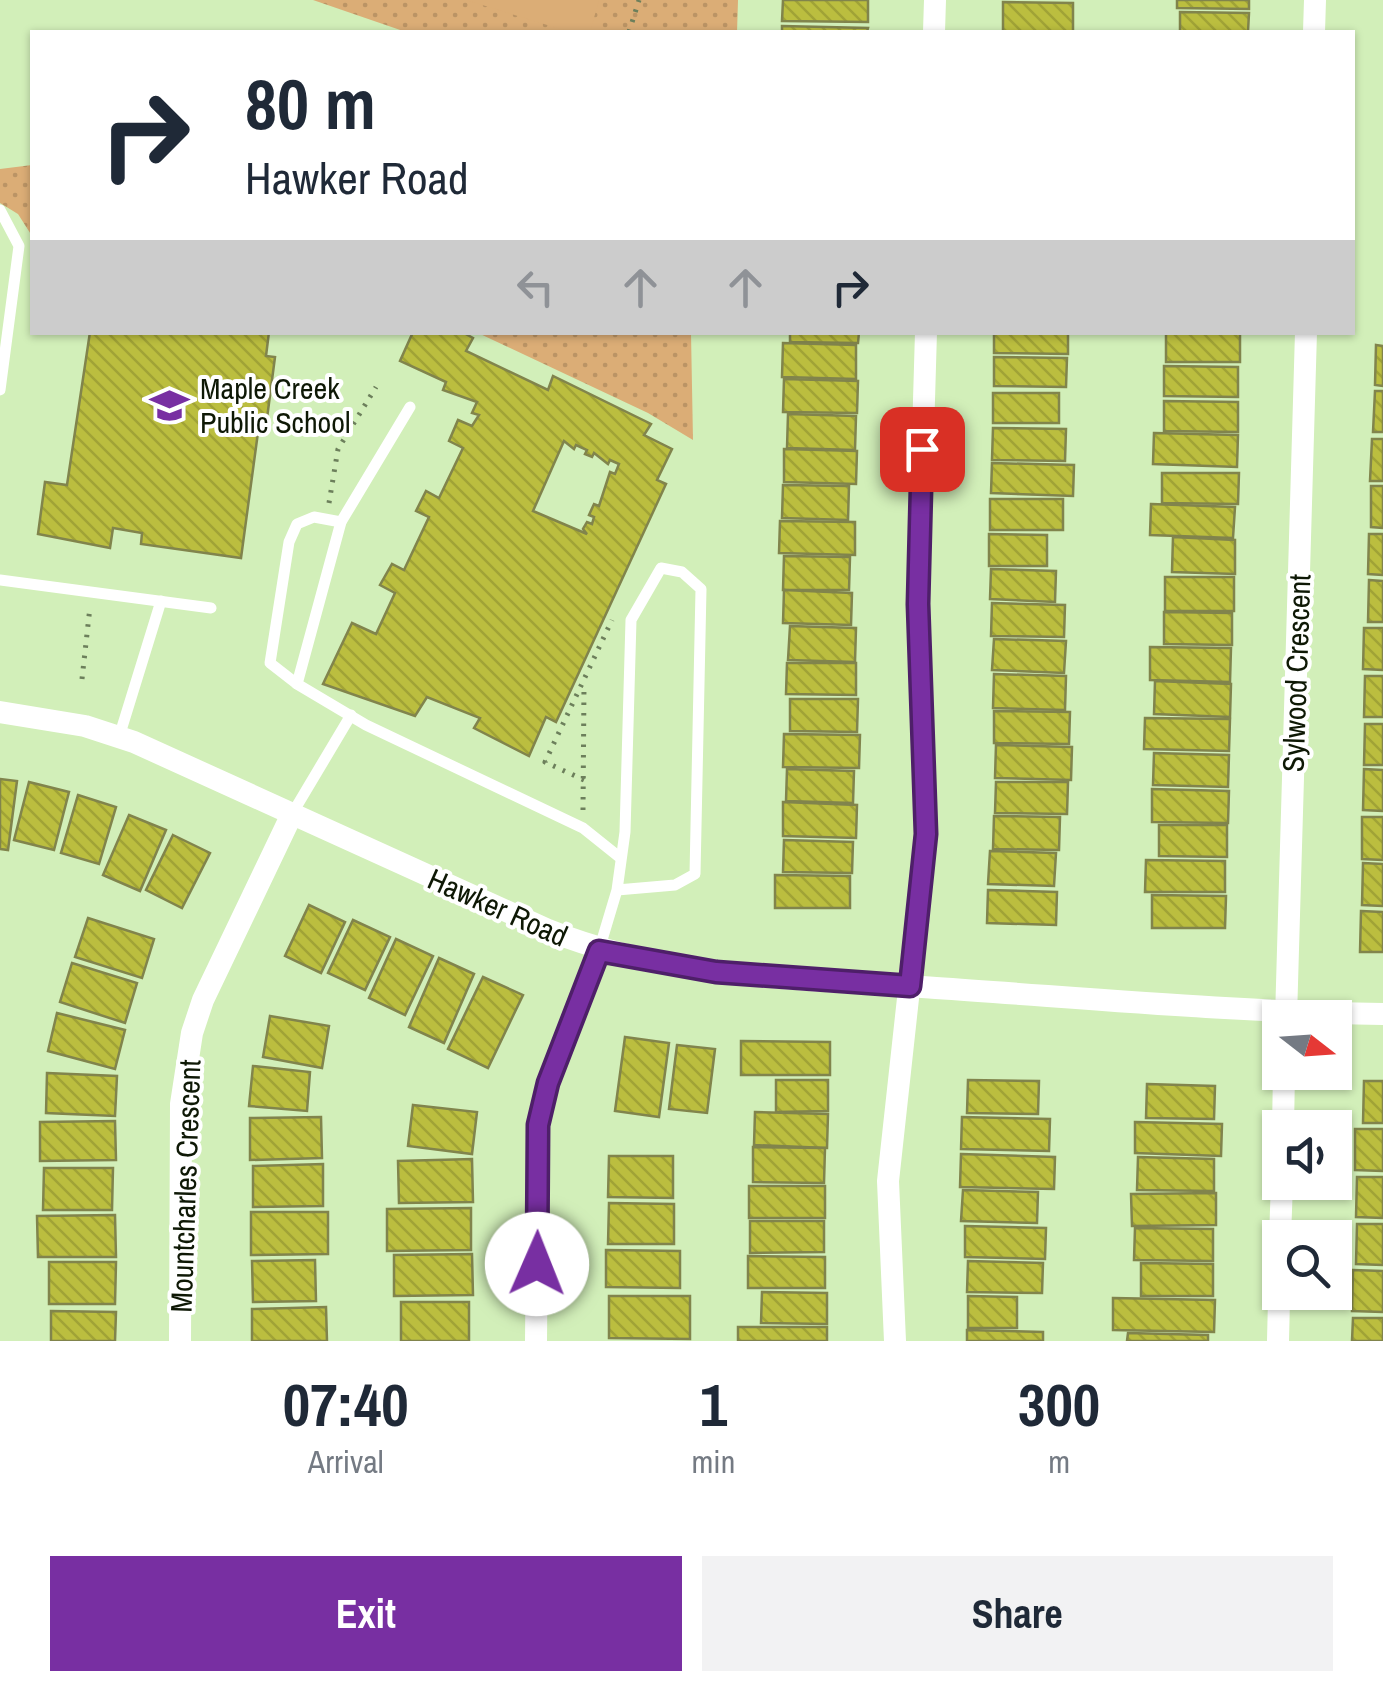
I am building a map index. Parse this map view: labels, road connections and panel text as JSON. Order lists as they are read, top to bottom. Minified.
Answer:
{"streets":{"street":["Sylwood Crescent","Hawker Road","Mountcharles Crescent"]},"crossings":[["Hawker Road","Mountcharles Crescent"]],"places":{"school or university":["Maple Creek Public School"]},"north":"right","page":{"turn":["80 m","Hawker Road"],"eta":["07:40","Arrival","1","min","300","m"],"buttons":["Exit","Share"]}}
